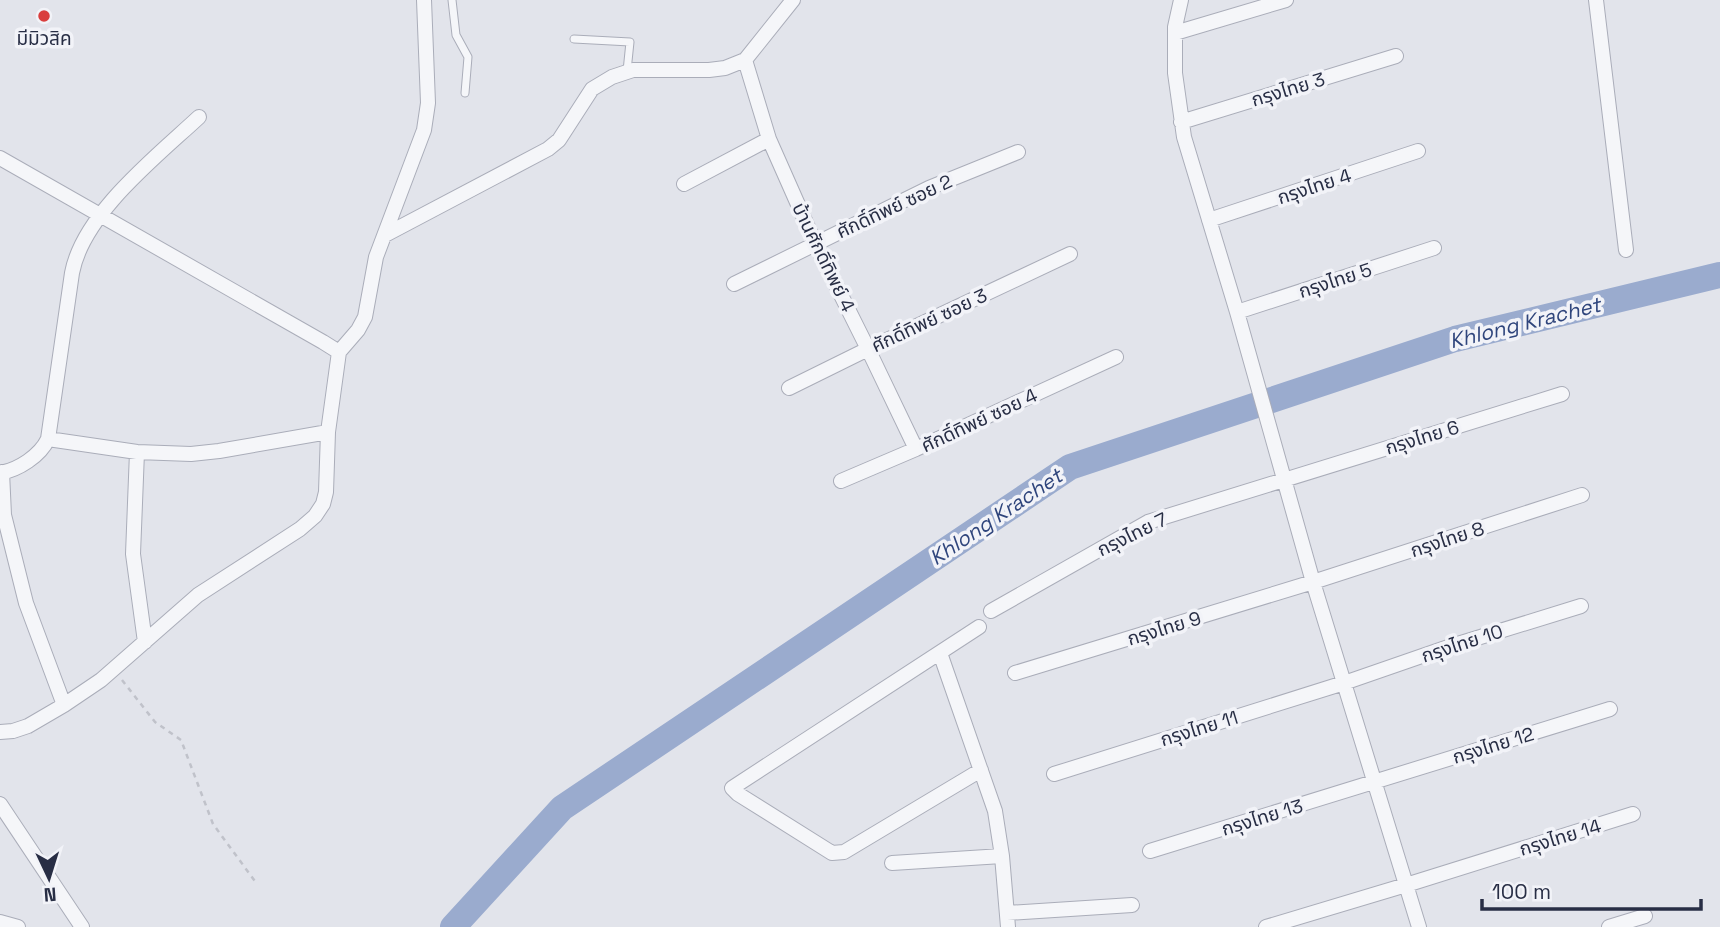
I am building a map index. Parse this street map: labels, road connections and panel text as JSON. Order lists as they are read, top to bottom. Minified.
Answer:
{"streets":{"street":["กรุงไทย 3","กรุงไทย 4","ศักดิ์ทิพย์ ซอย 2","บ้านศักดิ์ทิพย์ 4","กรุงไทย 5","ศักดิ์ทิพย์ ซอย 3","ศักดิ์ทิพย์ ซอย 4","กรุงไทย 6","กรุงไทย 7","กรุงไทย 8","กรุงไทย 9","กรุงไทย 10","กรุงไทย 11","กรุงไทย 12","กรุงไทย 13","กรุงไทย 14"]},"crossings":[["ศักดิ์ทิพย์ ซอย 2","บ้านศักดิ์ทิพย์ 4"],["บ้านศักดิ์ทิพย์ 4","ศักดิ์ทิพย์ ซอย 3"],["บ้านศักดิ์ทิพย์ 4","ศักดิ์ทิพย์ ซอย 4"],["กรุงไทย 6","กรุงไทย 7"],["กรุงไทย 8","กรุงไทย 9"],["กรุงไทย 10","กรุงไทย 11"],["กรุงไทย 12","กรุงไทย 13"]],"water":["Khlong Krachet"],"places":["มีมิวสิค"],"scale_bar":"100 m","north":"bottom"}
